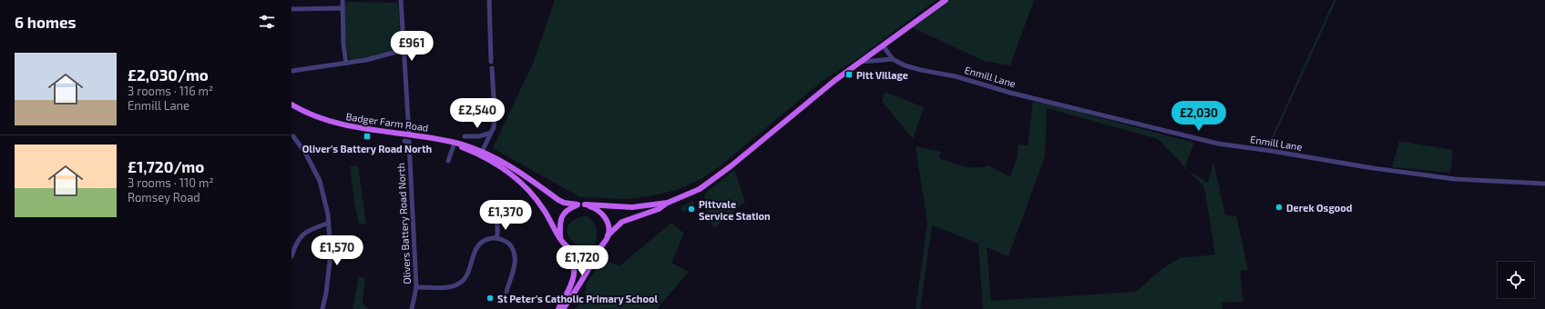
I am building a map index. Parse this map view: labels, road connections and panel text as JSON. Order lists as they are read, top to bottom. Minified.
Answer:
{"streets":{"main road":["Badger Farm Road"],"street":["Enmill Lane","Olivers Battery Road North"]},"places":{"transit":["Pitt Village","Oliver's Battery Road North"],"other":["Derek Osgood","Pittvale Service Station","St Peter's Catholic Primary School"]},"page":{"heading":"6 homes","price":["£961","£2,540","£2,030","£1,370","£1,570","£1,720"],"list":[{"name":"£2,030/mo","note":"3 rooms · 116 m² · Enmill Lane"},{"name":"£1,720/mo","note":"3 rooms · 110 m² · Romsey Road"}]}}
